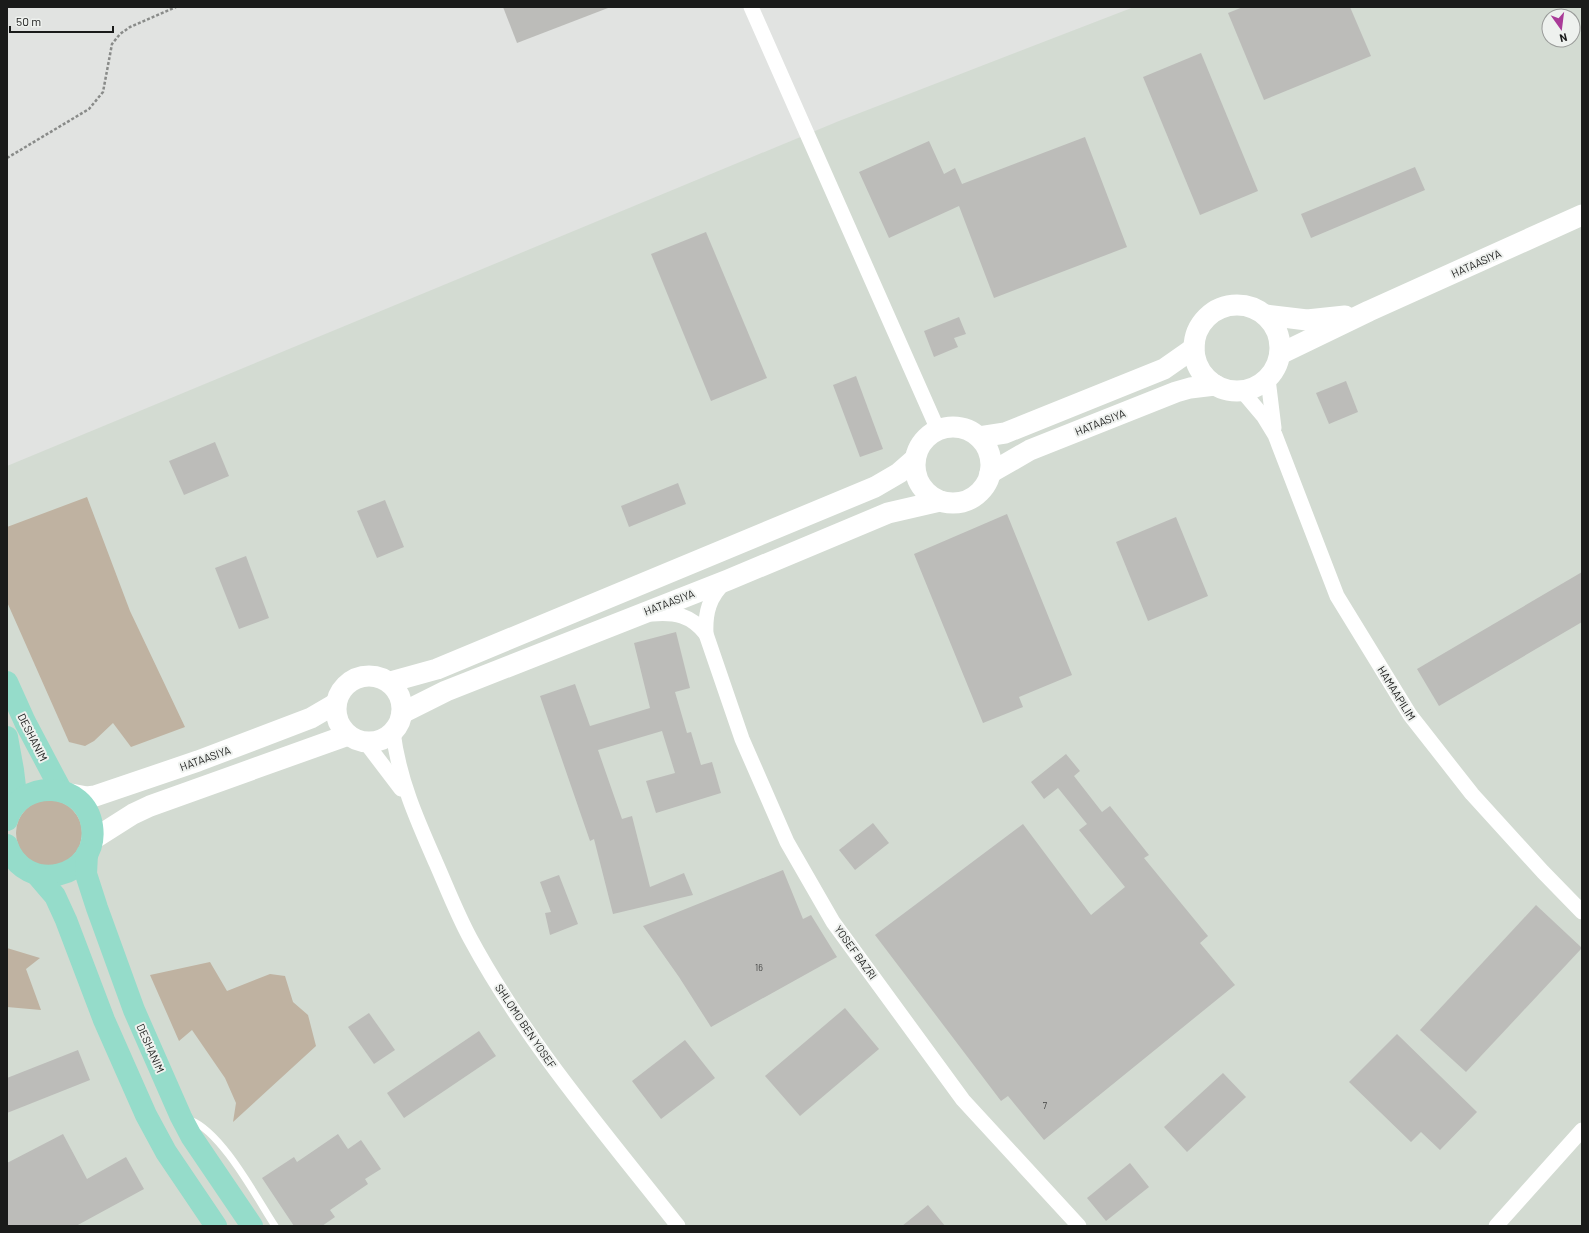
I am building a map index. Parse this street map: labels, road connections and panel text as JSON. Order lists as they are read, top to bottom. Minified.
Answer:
{"streets":{"main road":["DESHANIM"],"street":["HATAASIYA","HAMAAPILIM","YOSEF BAZRI","SHLOMO BEN YOSEF"]},"crossings":[["HATAASIYA","HAMAAPILIM"],["HATAASIYA","DESHANIM"],["HATAASIYA","YOSEF BAZRI"],["HATAASIYA","SHLOMO BEN YOSEF"]],"house_numbers":["16","7"],"scale_bar":"50 m","north":"bottom"}
